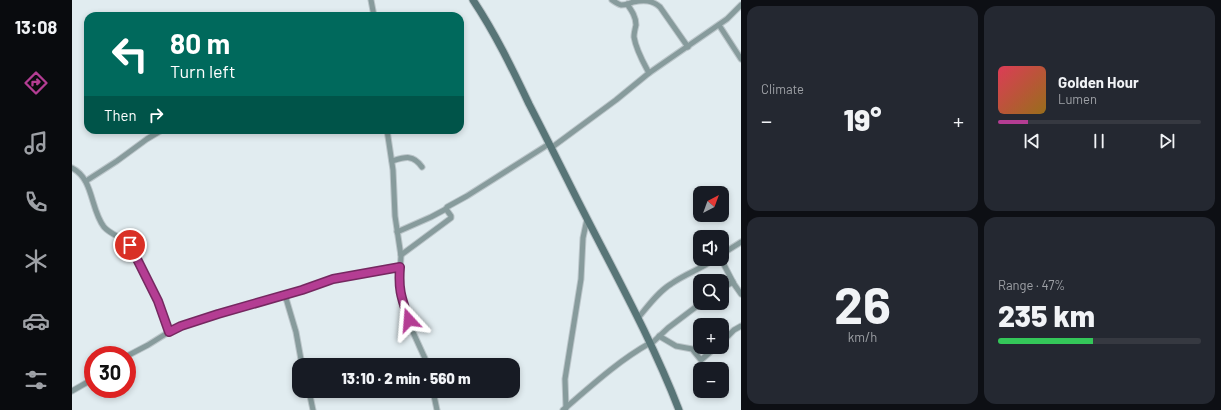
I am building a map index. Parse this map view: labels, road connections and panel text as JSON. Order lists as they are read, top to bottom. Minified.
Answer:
{"north":"top right","page":{"tabs":"13:08","tile":["Climate",["26","km/h"],["Range · 47%","235 km"]],"turn":["80 m","Turn left"],"song":["Golden Hour","Lumen"],"then":"Then","heat":["−","19°","+"],"map_buttons":["+","−"],"limit":"30","trip":"13:10 · 2 min · 560 m"}}
